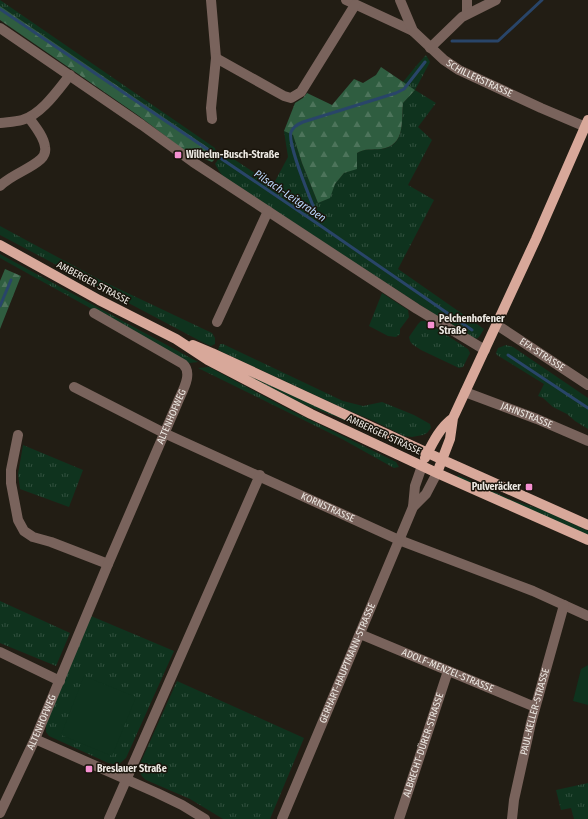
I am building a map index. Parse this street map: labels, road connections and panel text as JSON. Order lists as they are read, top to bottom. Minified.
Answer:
{"streets":{"main road":["AMBERGER STRASSE"],"street":["SCHILLERSTRASSE","EFA-STRASSE","JAHNSTRASSE","ALTENHOFWEG","KORNSTRASSE","GERHART-HAUPTMANN-STRASSE","ADOLF-MENZEL-STRASSE","PAUL-KELLER-STRASSE","ALBRECHT-DÜRER-STRASSE"]},"crossings":[["AMBERGER STRASSE","GERHART-HAUPTMANN-STRASSE"],["ALTENHOFWEG","KORNSTRASSE"],["KORNSTRASSE","GERHART-HAUPTMANN-STRASSE"],["KORNSTRASSE","PAUL-KELLER-STRASSE"],["GERHART-HAUPTMANN-STRASSE","ADOLF-MENZEL-STRASSE"],["ADOLF-MENZEL-STRASSE","PAUL-KELLER-STRASSE"],["ADOLF-MENZEL-STRASSE","ALBRECHT-DÜRER-STRASSE"]],"water":["Pilsach-Leitgraben"],"places":{"transit":["Wilhelm-Busch-Straße","Pelchenhofener Straße","Pulveräcker","Breslauer Straße"]}}
